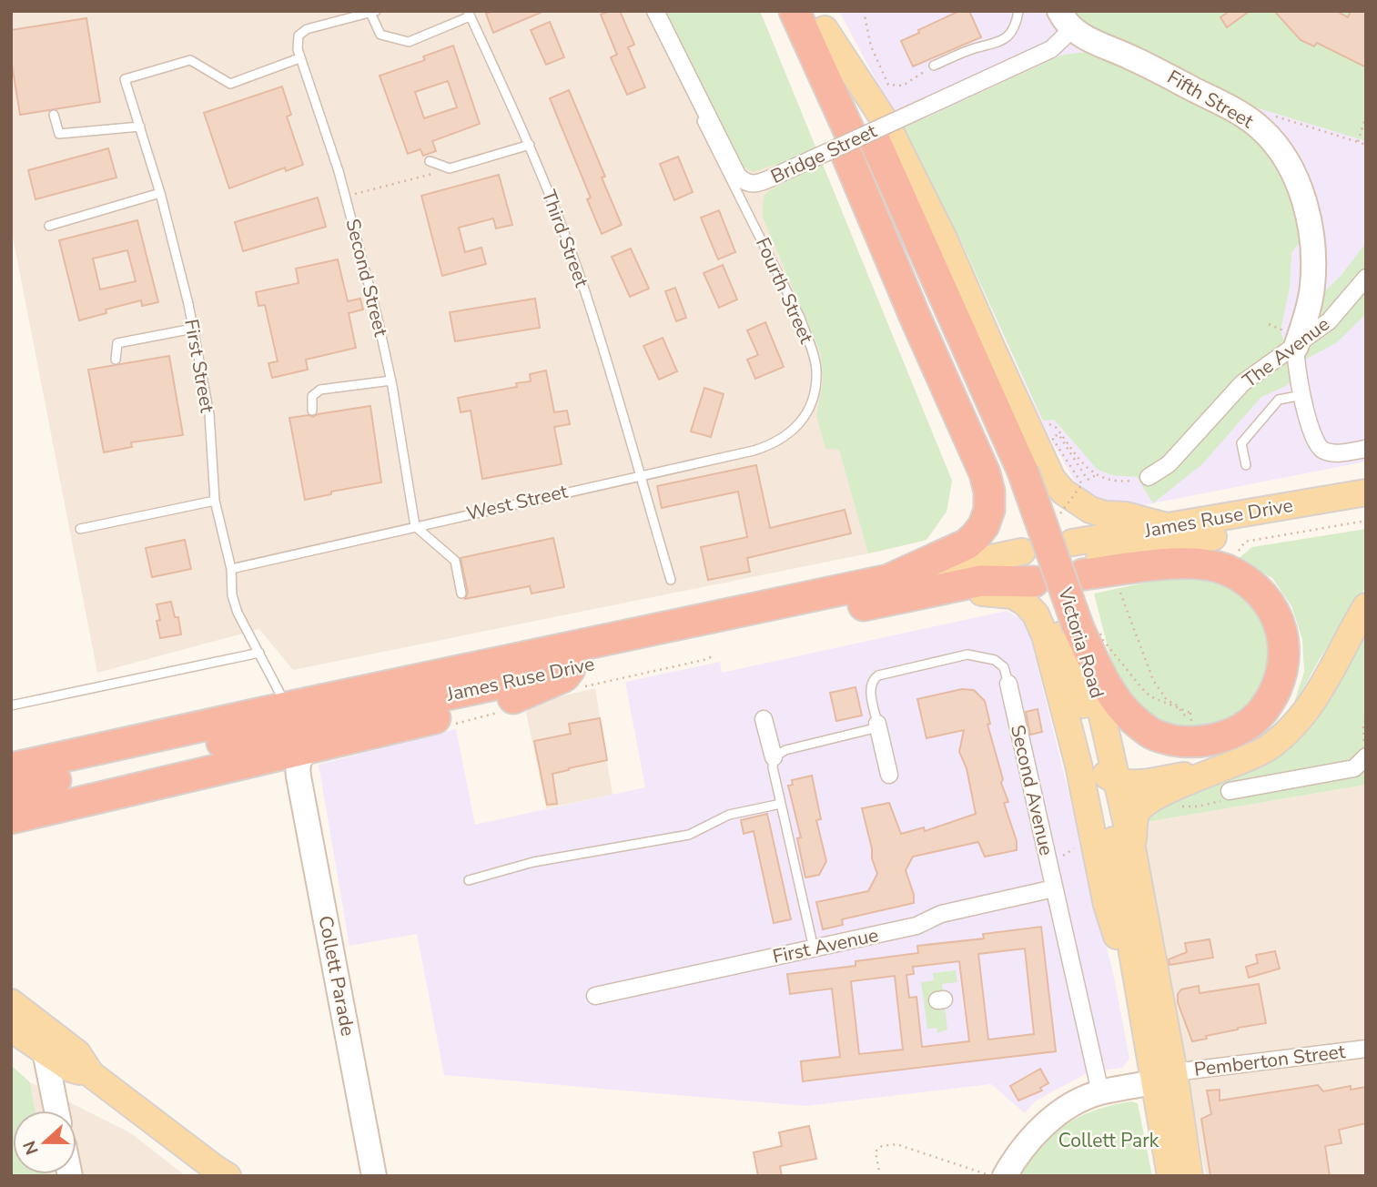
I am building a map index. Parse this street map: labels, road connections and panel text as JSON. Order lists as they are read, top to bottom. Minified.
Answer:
{"streets":{"highway":["James Ruse Drive","Victoria Road"],"street":["Fifth Street","Bridge Street","The Avenue","Second Avenue","First Avenue","Collett Parade","Pemberton Street"],"lane":["Third Street","Second Street","Fourth Street","First Street","West Street"]},"crossings":[["Fifth Street","Bridge Street"],["Fifth Street","The Avenue"],["Third Street","West Street"],["Second Street","First Street"],["Second Street","West Street"],["Fourth Street","West Street"],["First Street","West Street"],["First Street","James Ruse Drive"],["Victoria Road","Pemberton Street"],["Second Avenue","First Avenue"],["Second Avenue","Pemberton Street"]],"parks":["Collett Park"],"north":"left"}
